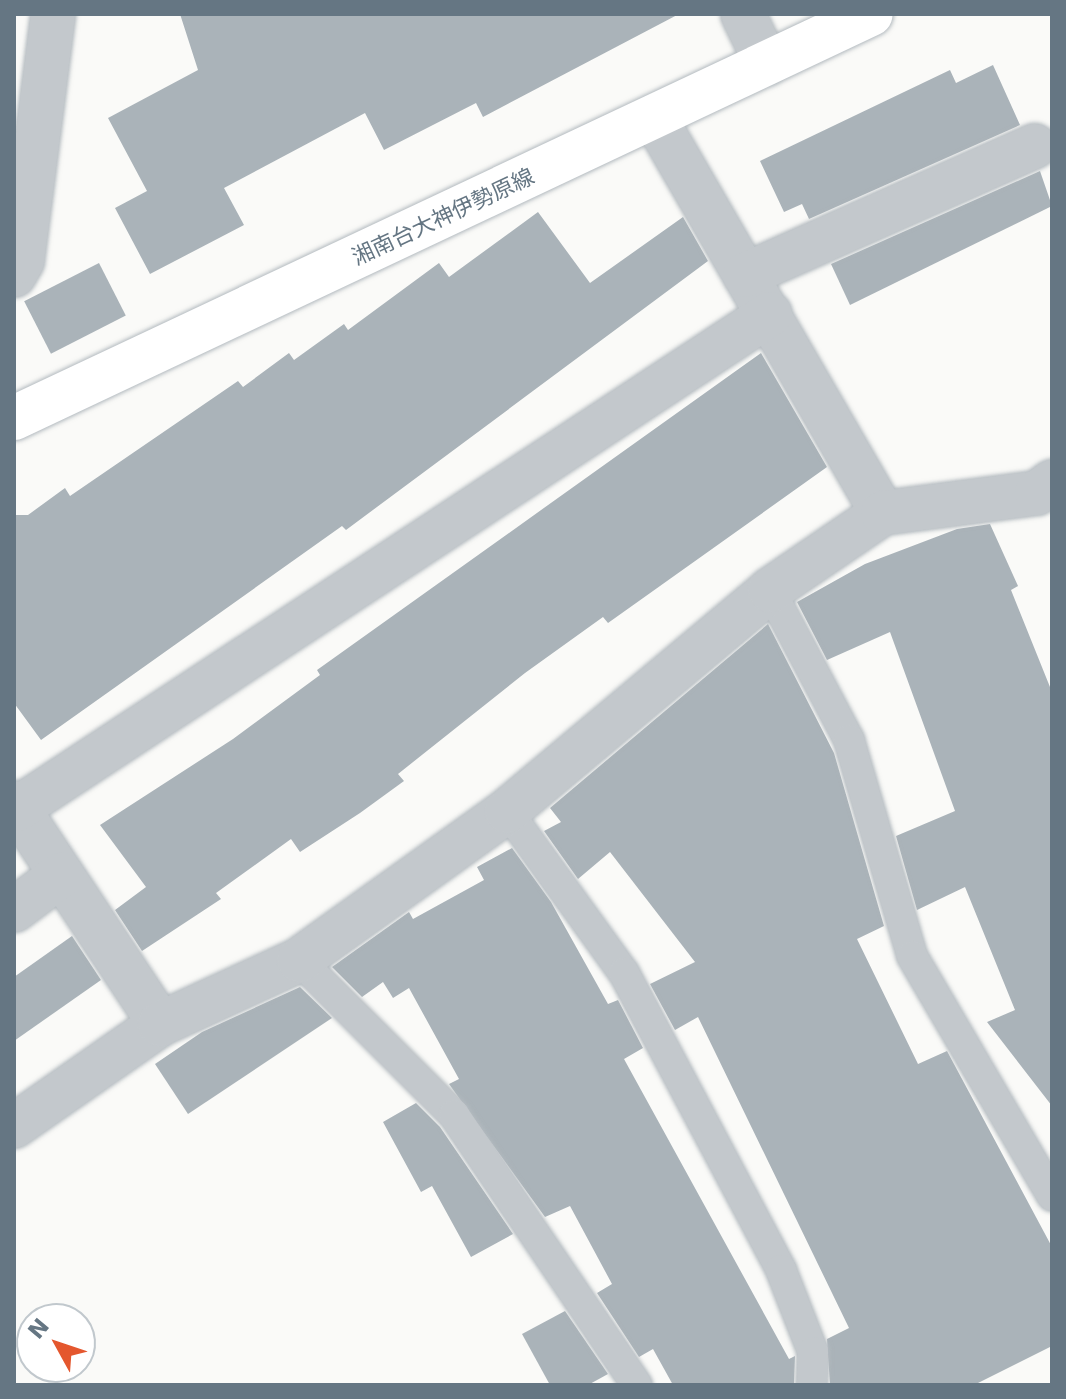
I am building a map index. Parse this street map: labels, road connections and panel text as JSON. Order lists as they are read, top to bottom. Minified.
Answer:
{"streets":{"main road":["湘南台大神伊勢原線"]},"north":"top left"}
